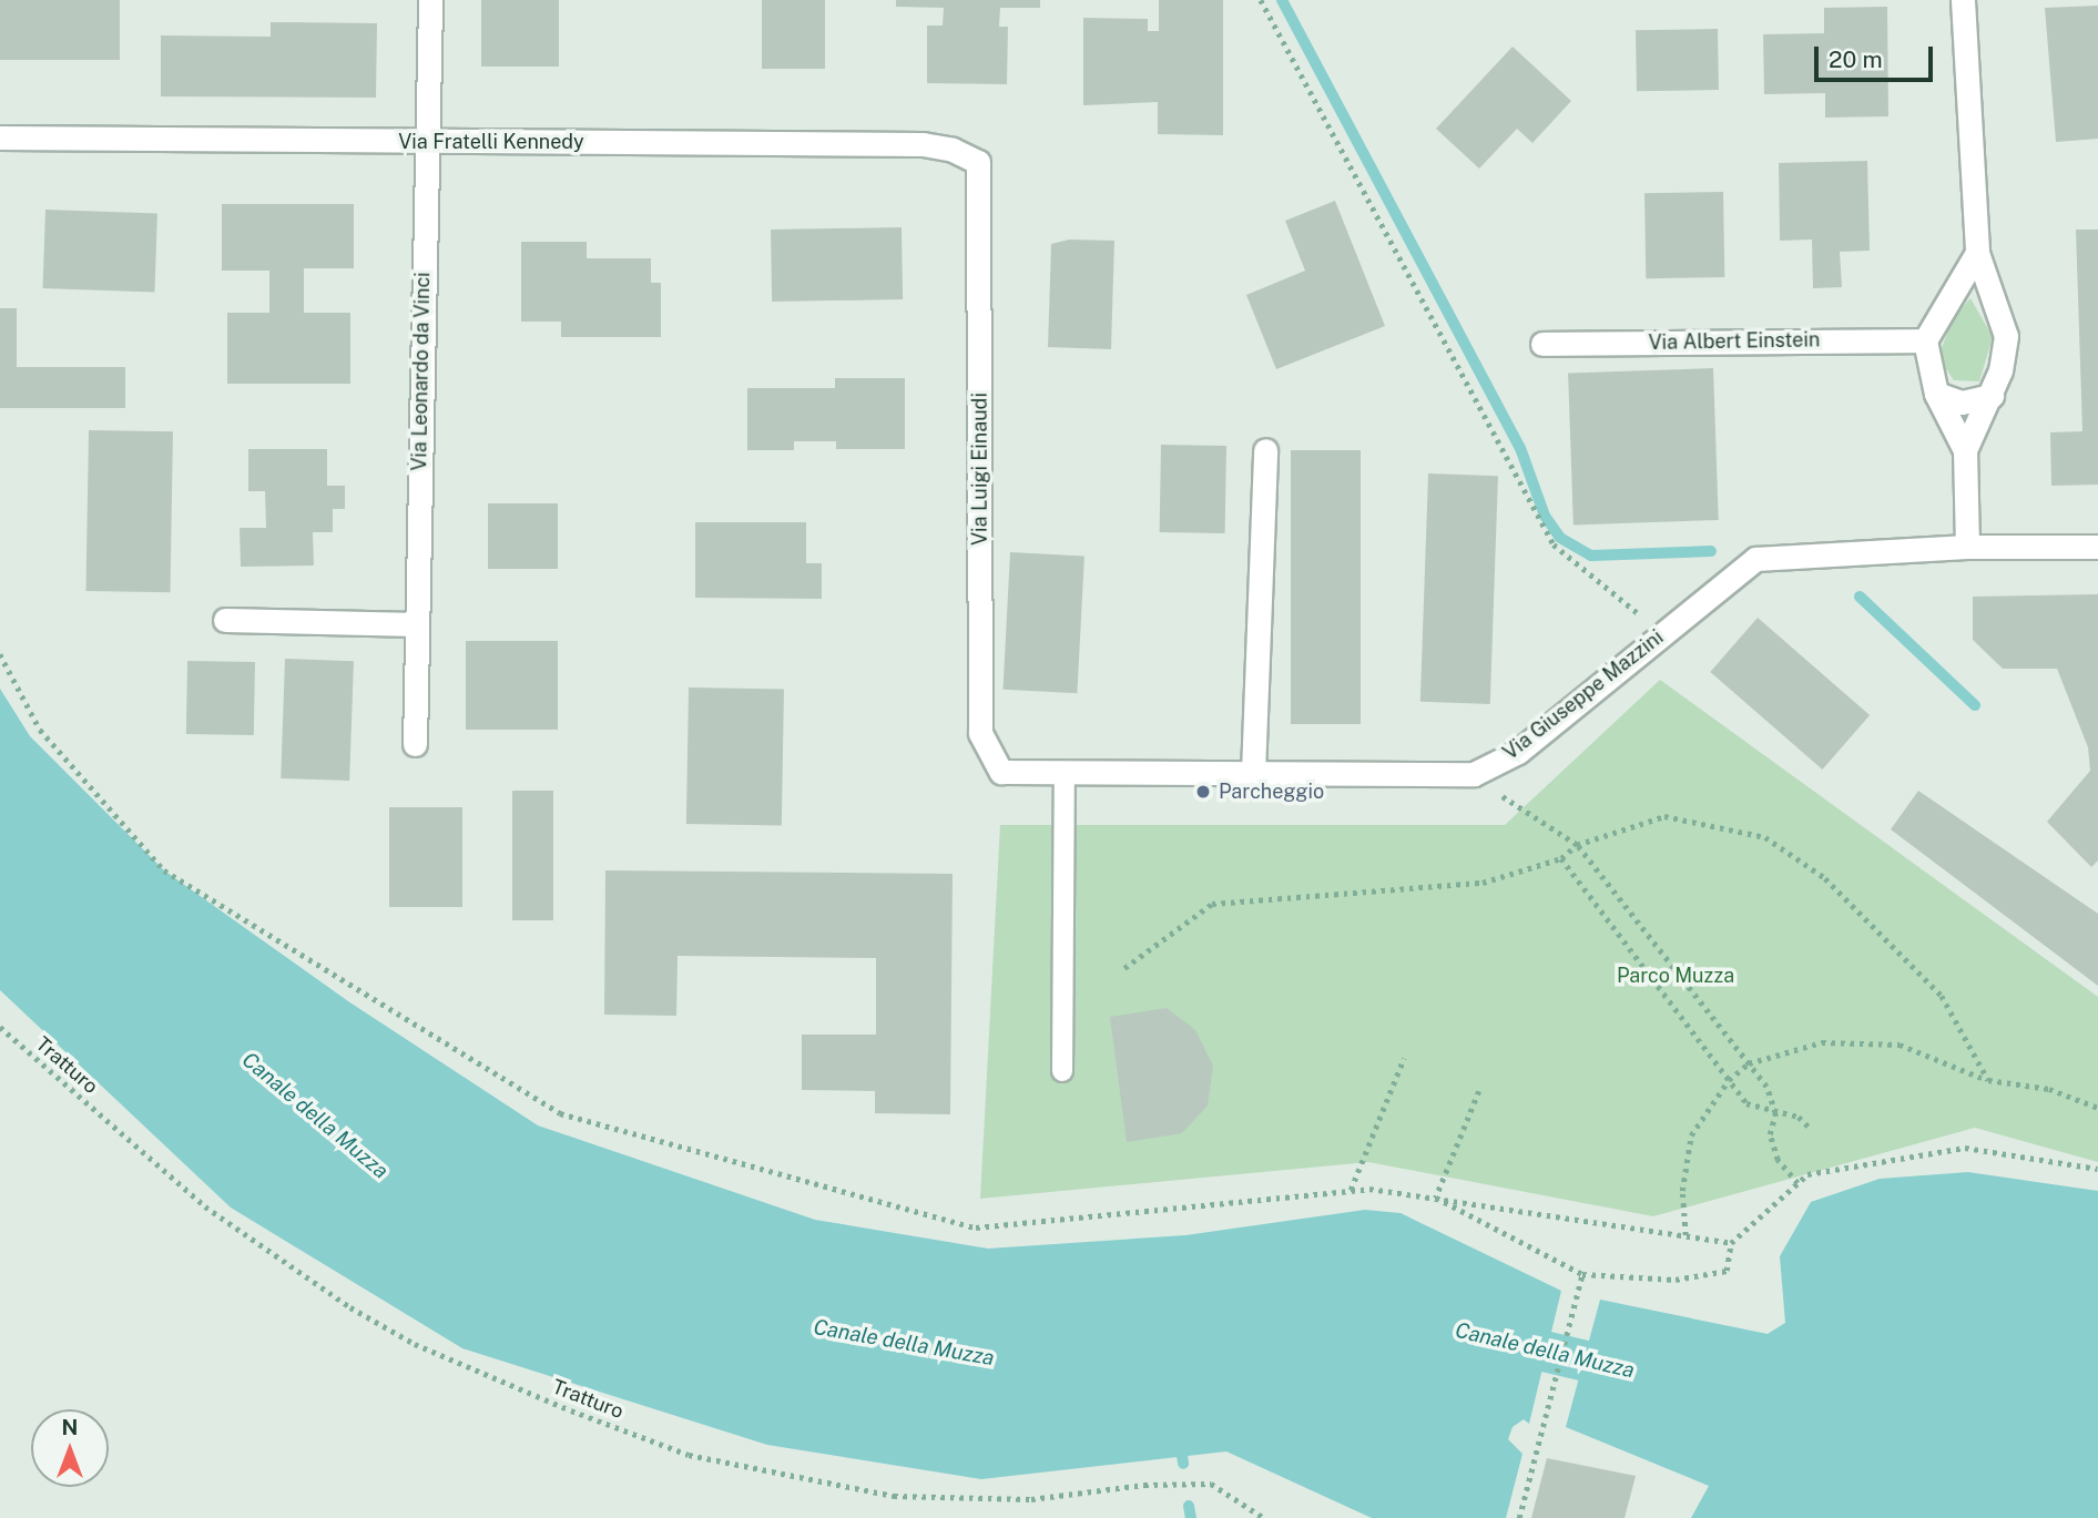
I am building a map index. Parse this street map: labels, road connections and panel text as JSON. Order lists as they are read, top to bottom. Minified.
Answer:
{"streets":{"street":["Via Fratelli Kennedy","Via Albert Einstein","Via Leonardo da Vinci","Via Luigi Einaudi","Via Giuseppe Mazzini"],"path":["Tratturo"]},"crossings":[["Via Fratelli Kennedy","Via Leonardo da Vinci"],["Via Fratelli Kennedy","Via Luigi Einaudi"],["Via Luigi Einaudi","Via Giuseppe Mazzini"]],"water":["Canale della Muzza"],"parks":["Parco Muzza"],"places":["Parcheggio"],"scale_bar":"20 m","north":"top"}
